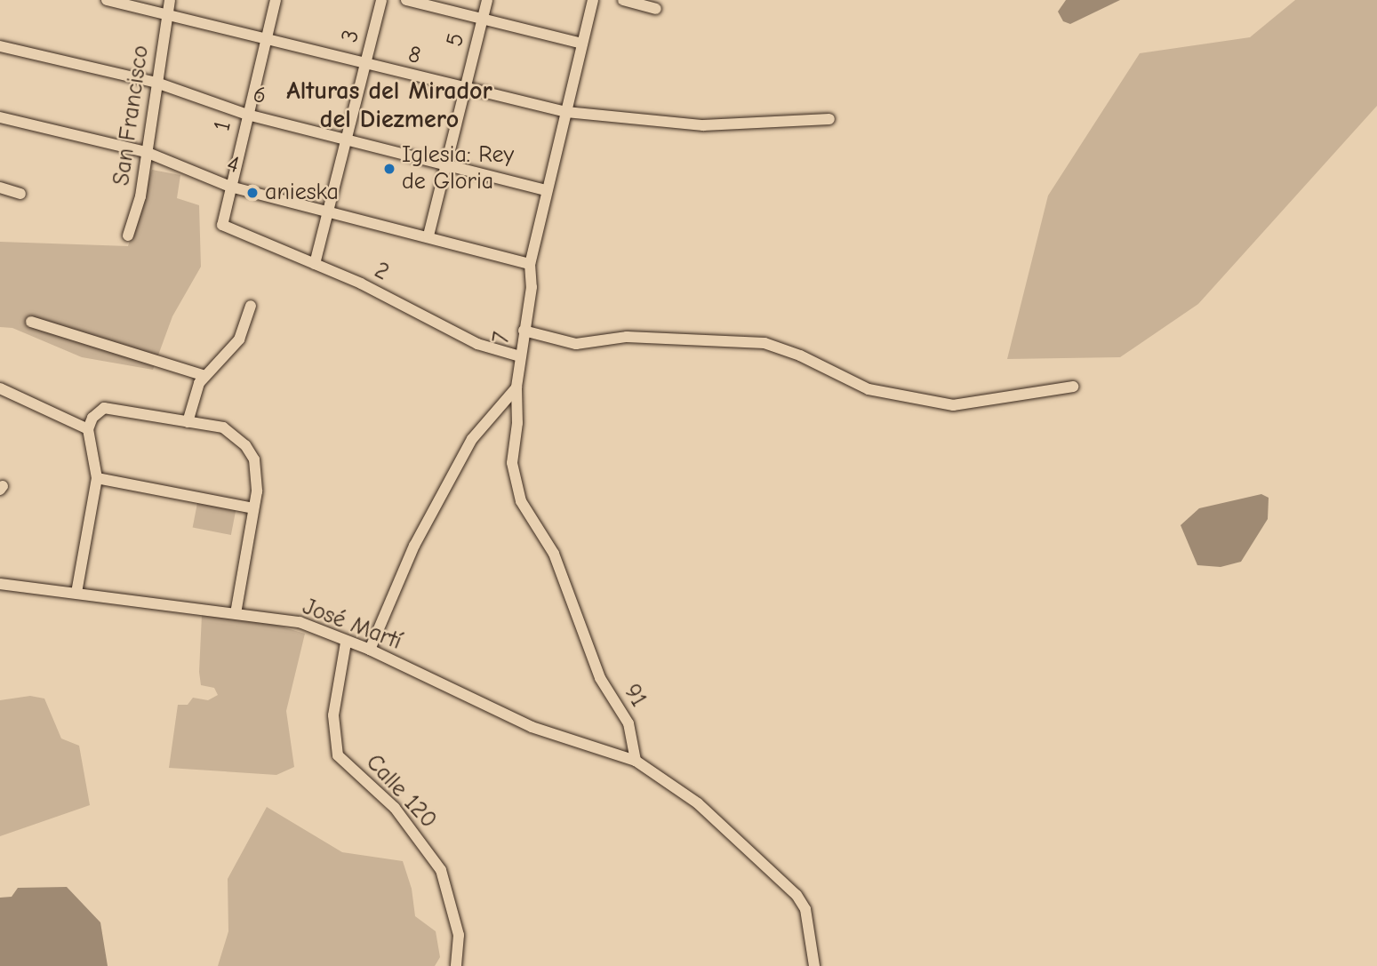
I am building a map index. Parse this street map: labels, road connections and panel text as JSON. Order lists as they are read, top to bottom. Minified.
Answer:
{"streets":{"street":["3","5","8","6","San Francisco","1","4","2","7","José Martí","91","Calle 120"]},"crossings":[["3","8"],["3","6"],["3","4"],["3","2"],["5","8"],["5","6"],["5","4"],["8","San Francisco"],["8","1"],["8","7"],["6","San Francisco"],["6","1"],["6","7"],["San Francisco","4"],["1","4"],["1","2"],["4","7"],["2","7"],["7","91"],["José Martí","91"],["José Martí","Calle 120"]],"districts":["Alturas del Mirador del Diezmero"],"places":["Iglesia: Rey de Gloria","anieska"]}
